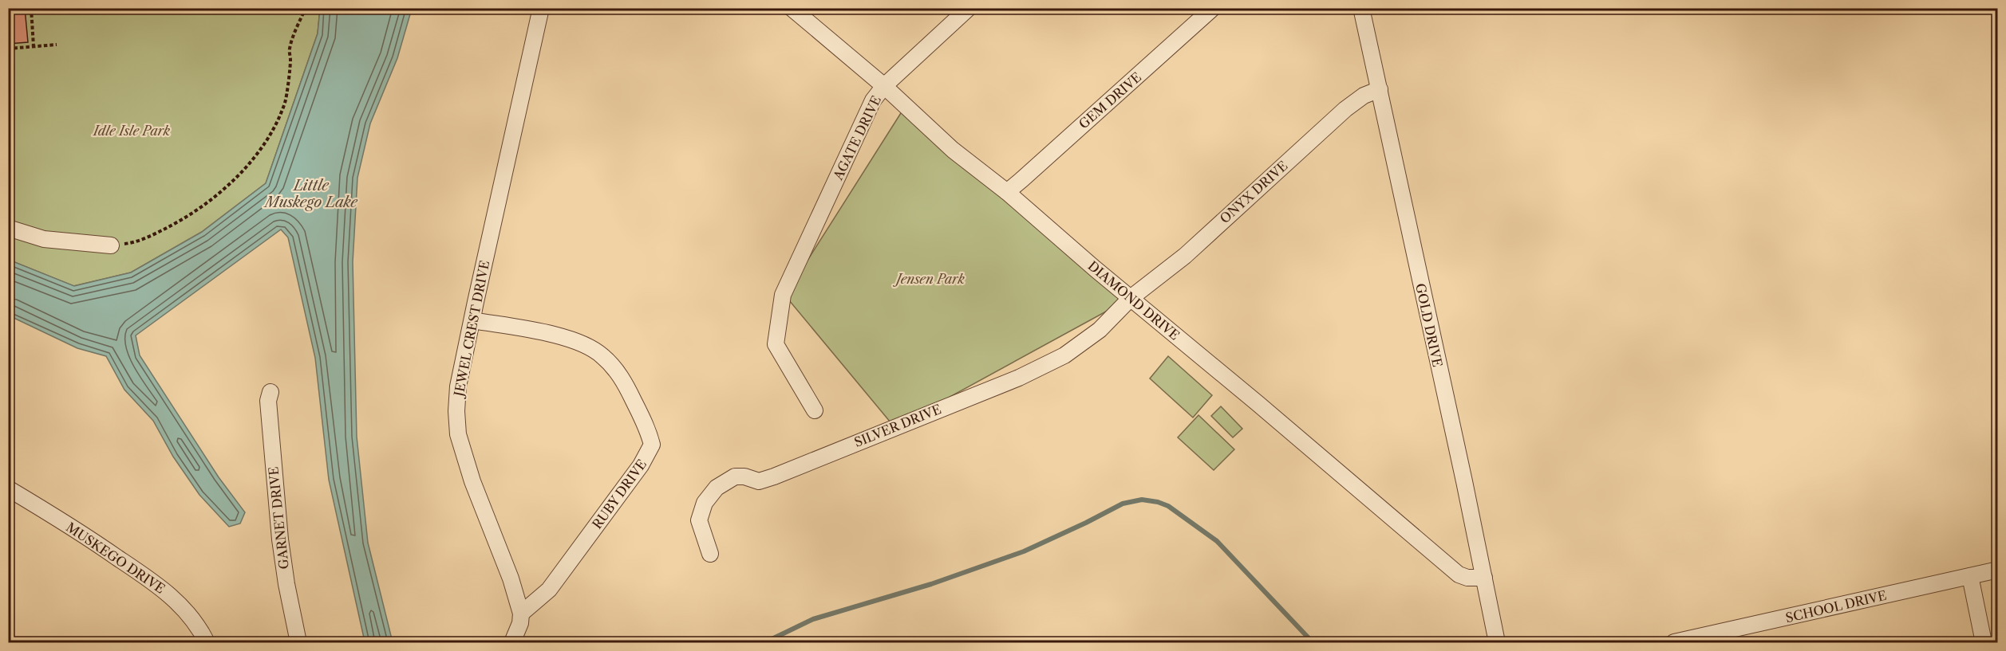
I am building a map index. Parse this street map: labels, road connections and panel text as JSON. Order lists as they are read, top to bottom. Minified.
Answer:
{"streets":{"street":["GEM DRIVE","AGATE DRIVE","ONYX DRIVE","DIAMOND DRIVE","GOLD DRIVE","JEWEL CREST DRIVE","SILVER DRIVE","RUBY DRIVE","GARNET DRIVE","MUSKEGO DRIVE","SCHOOL DRIVE"]},"crossings":[["GEM DRIVE","DIAMOND DRIVE"],["AGATE DRIVE","DIAMOND DRIVE"],["ONYX DRIVE","DIAMOND DRIVE"],["ONYX DRIVE","GOLD DRIVE"],["ONYX DRIVE","SILVER DRIVE"],["DIAMOND DRIVE","GOLD DRIVE"],["DIAMOND DRIVE","SILVER DRIVE"],["JEWEL CREST DRIVE","RUBY DRIVE"]],"water":["Little Muskego Lake"],"parks":["Idle Isle Park","Jensen Park"]}
